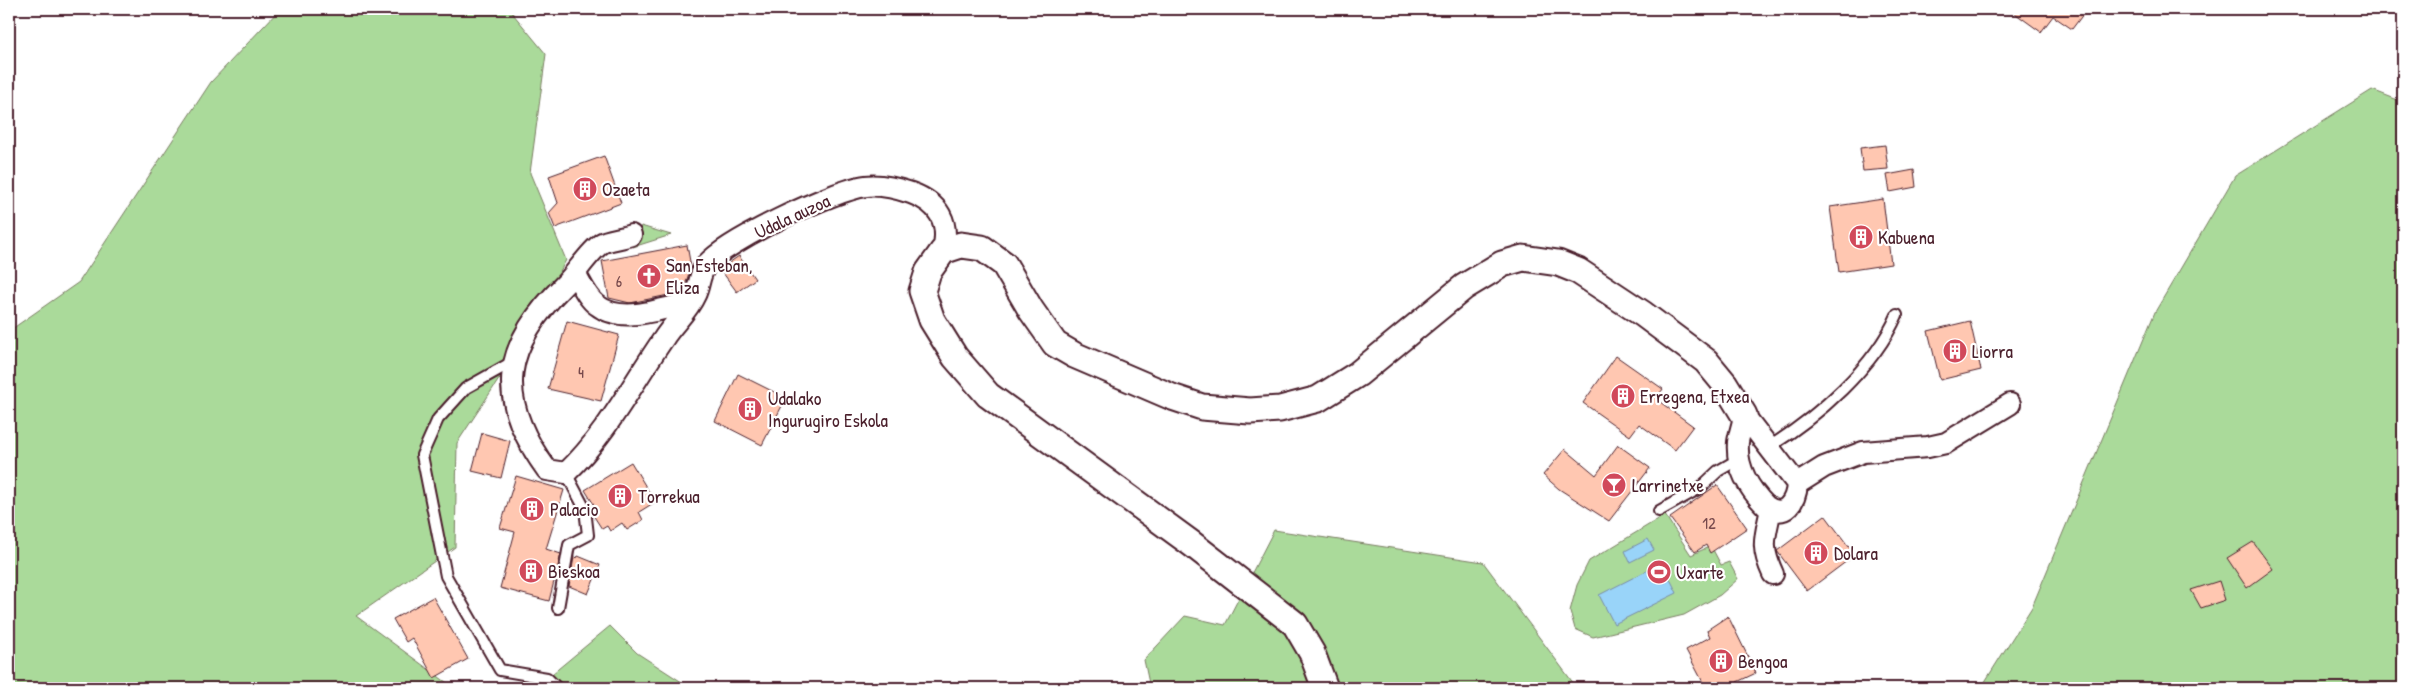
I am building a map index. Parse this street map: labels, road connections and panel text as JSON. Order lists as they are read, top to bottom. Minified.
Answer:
{"streets":{"street":["Udala auzoa"]},"places":{"building":["Ozaeta","Kabuena","Liorra","Erregena, Etxea","Udalako Ingurugiro Eskola","Torrekua","Palacio","Dolara","Bieskoa","Bengoa"],"church":["San Esteban, Eliza"],"bar":["Larrinetxe"],"sports":["Uxarte"]},"house_numbers":["6","4","12"]}
